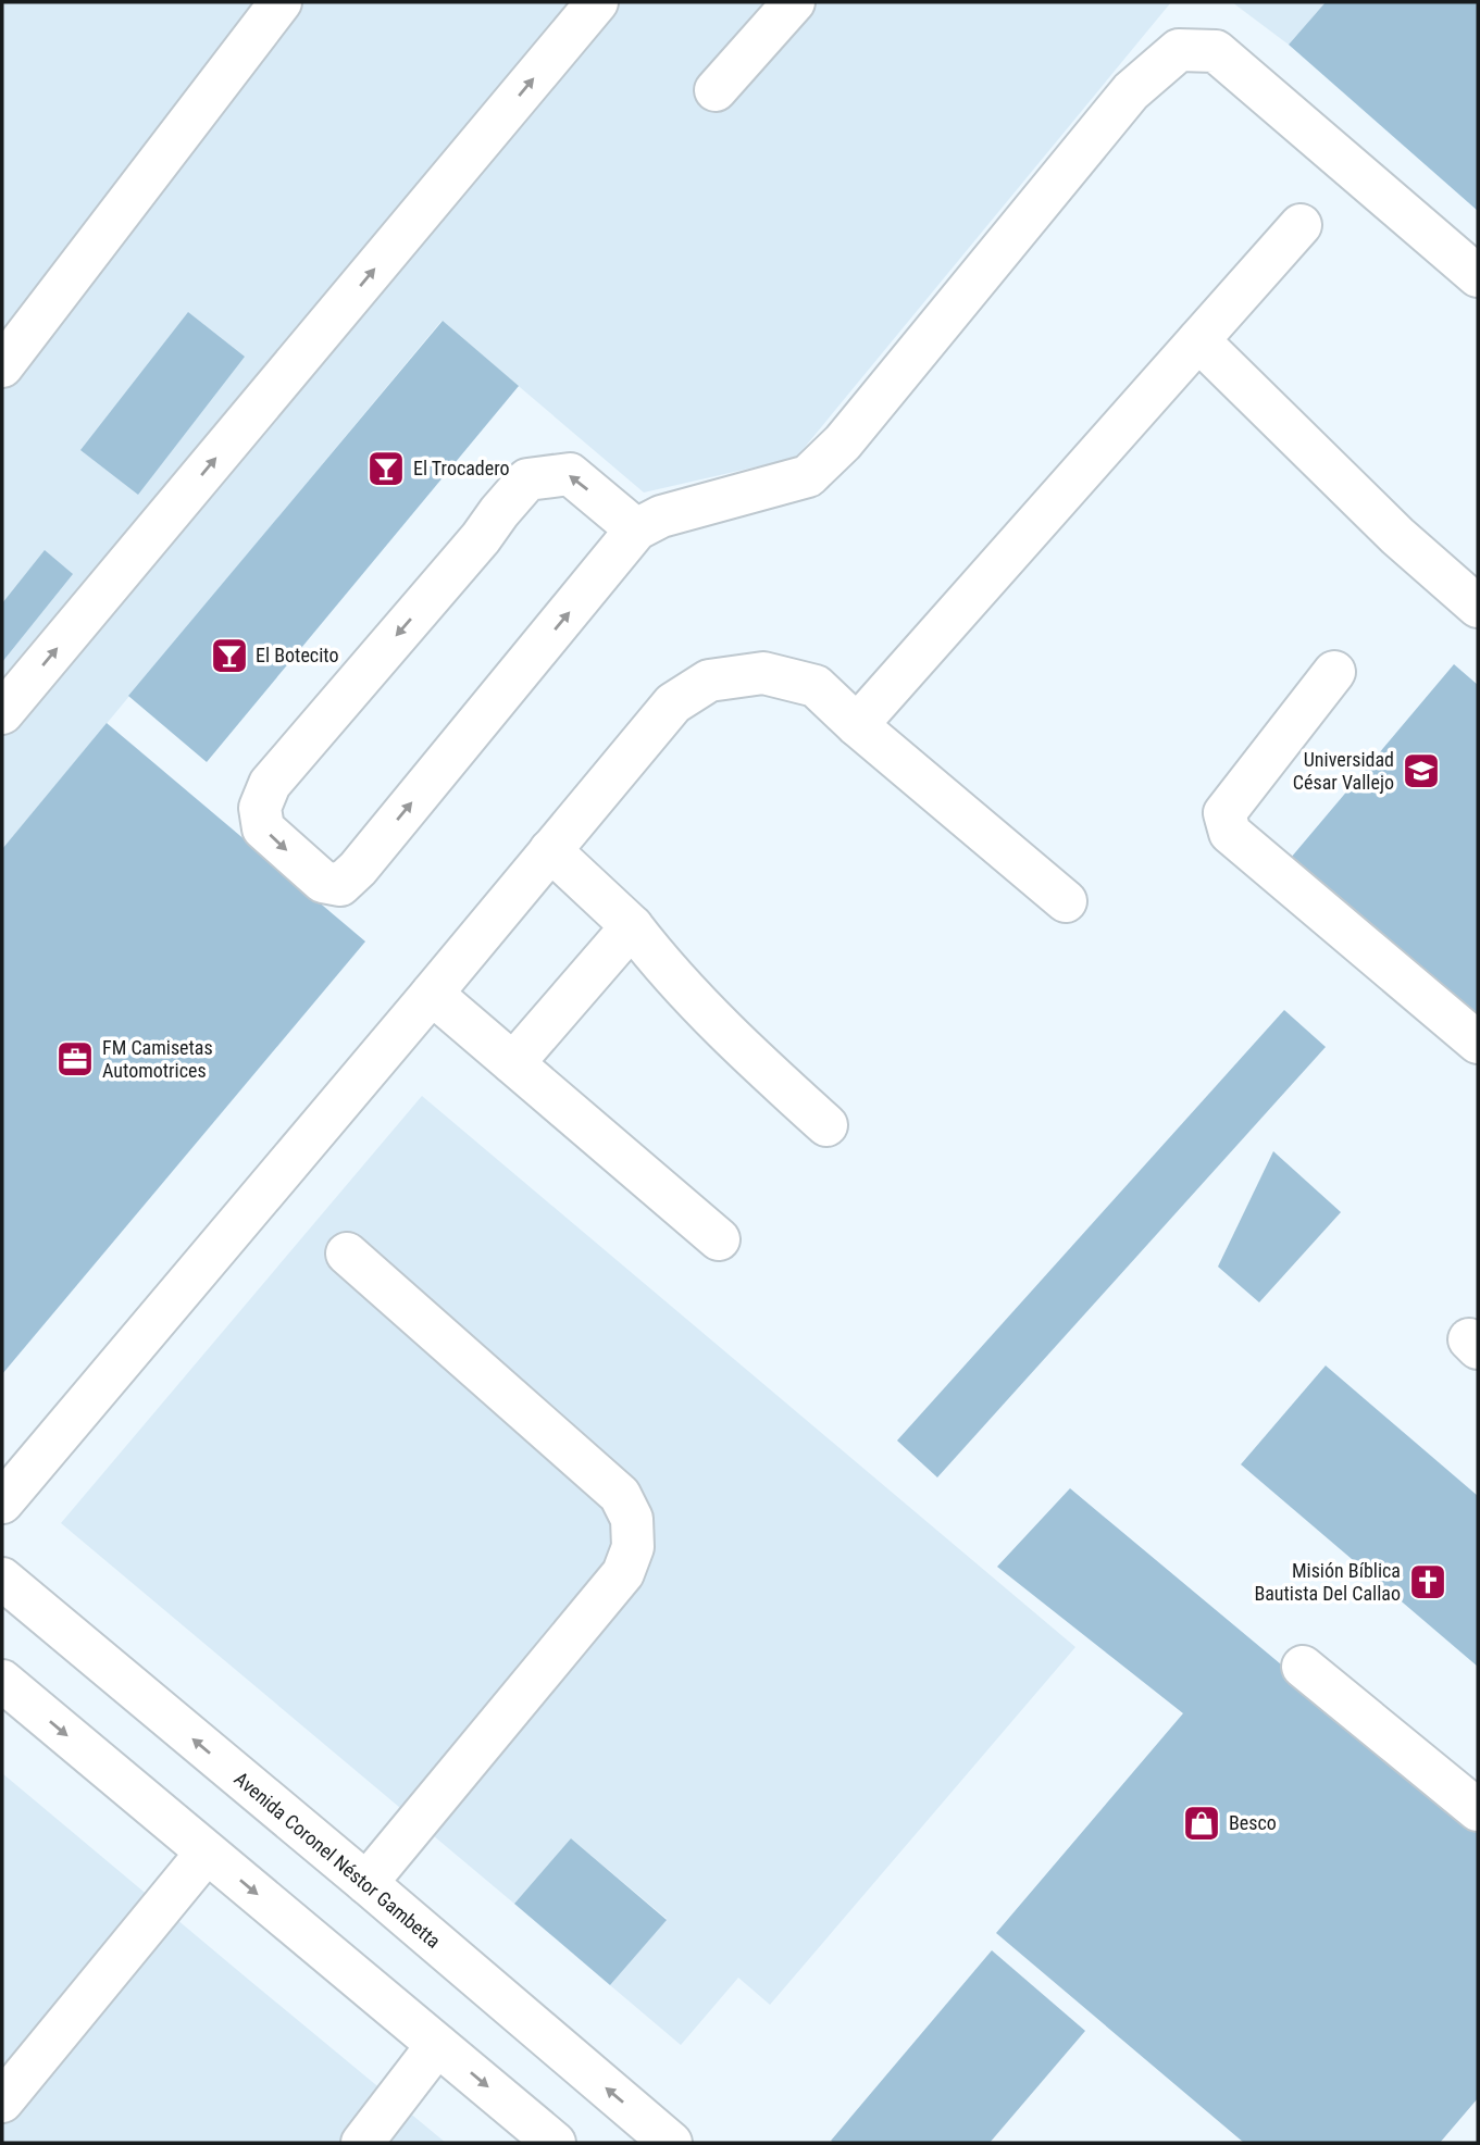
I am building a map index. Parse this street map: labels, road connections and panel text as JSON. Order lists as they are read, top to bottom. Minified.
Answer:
{"streets":{"main road":["Avenida Coronel Néstor Gambetta"]},"places":{"bar":["El Trocadero","El Botecito"],"school or university":["Universidad César Vallejo"],"office":["FM Camisetas Automotrices"],"church":["Misión Bíblica Bautista Del Callao"],"shop":["Besco"]}}
